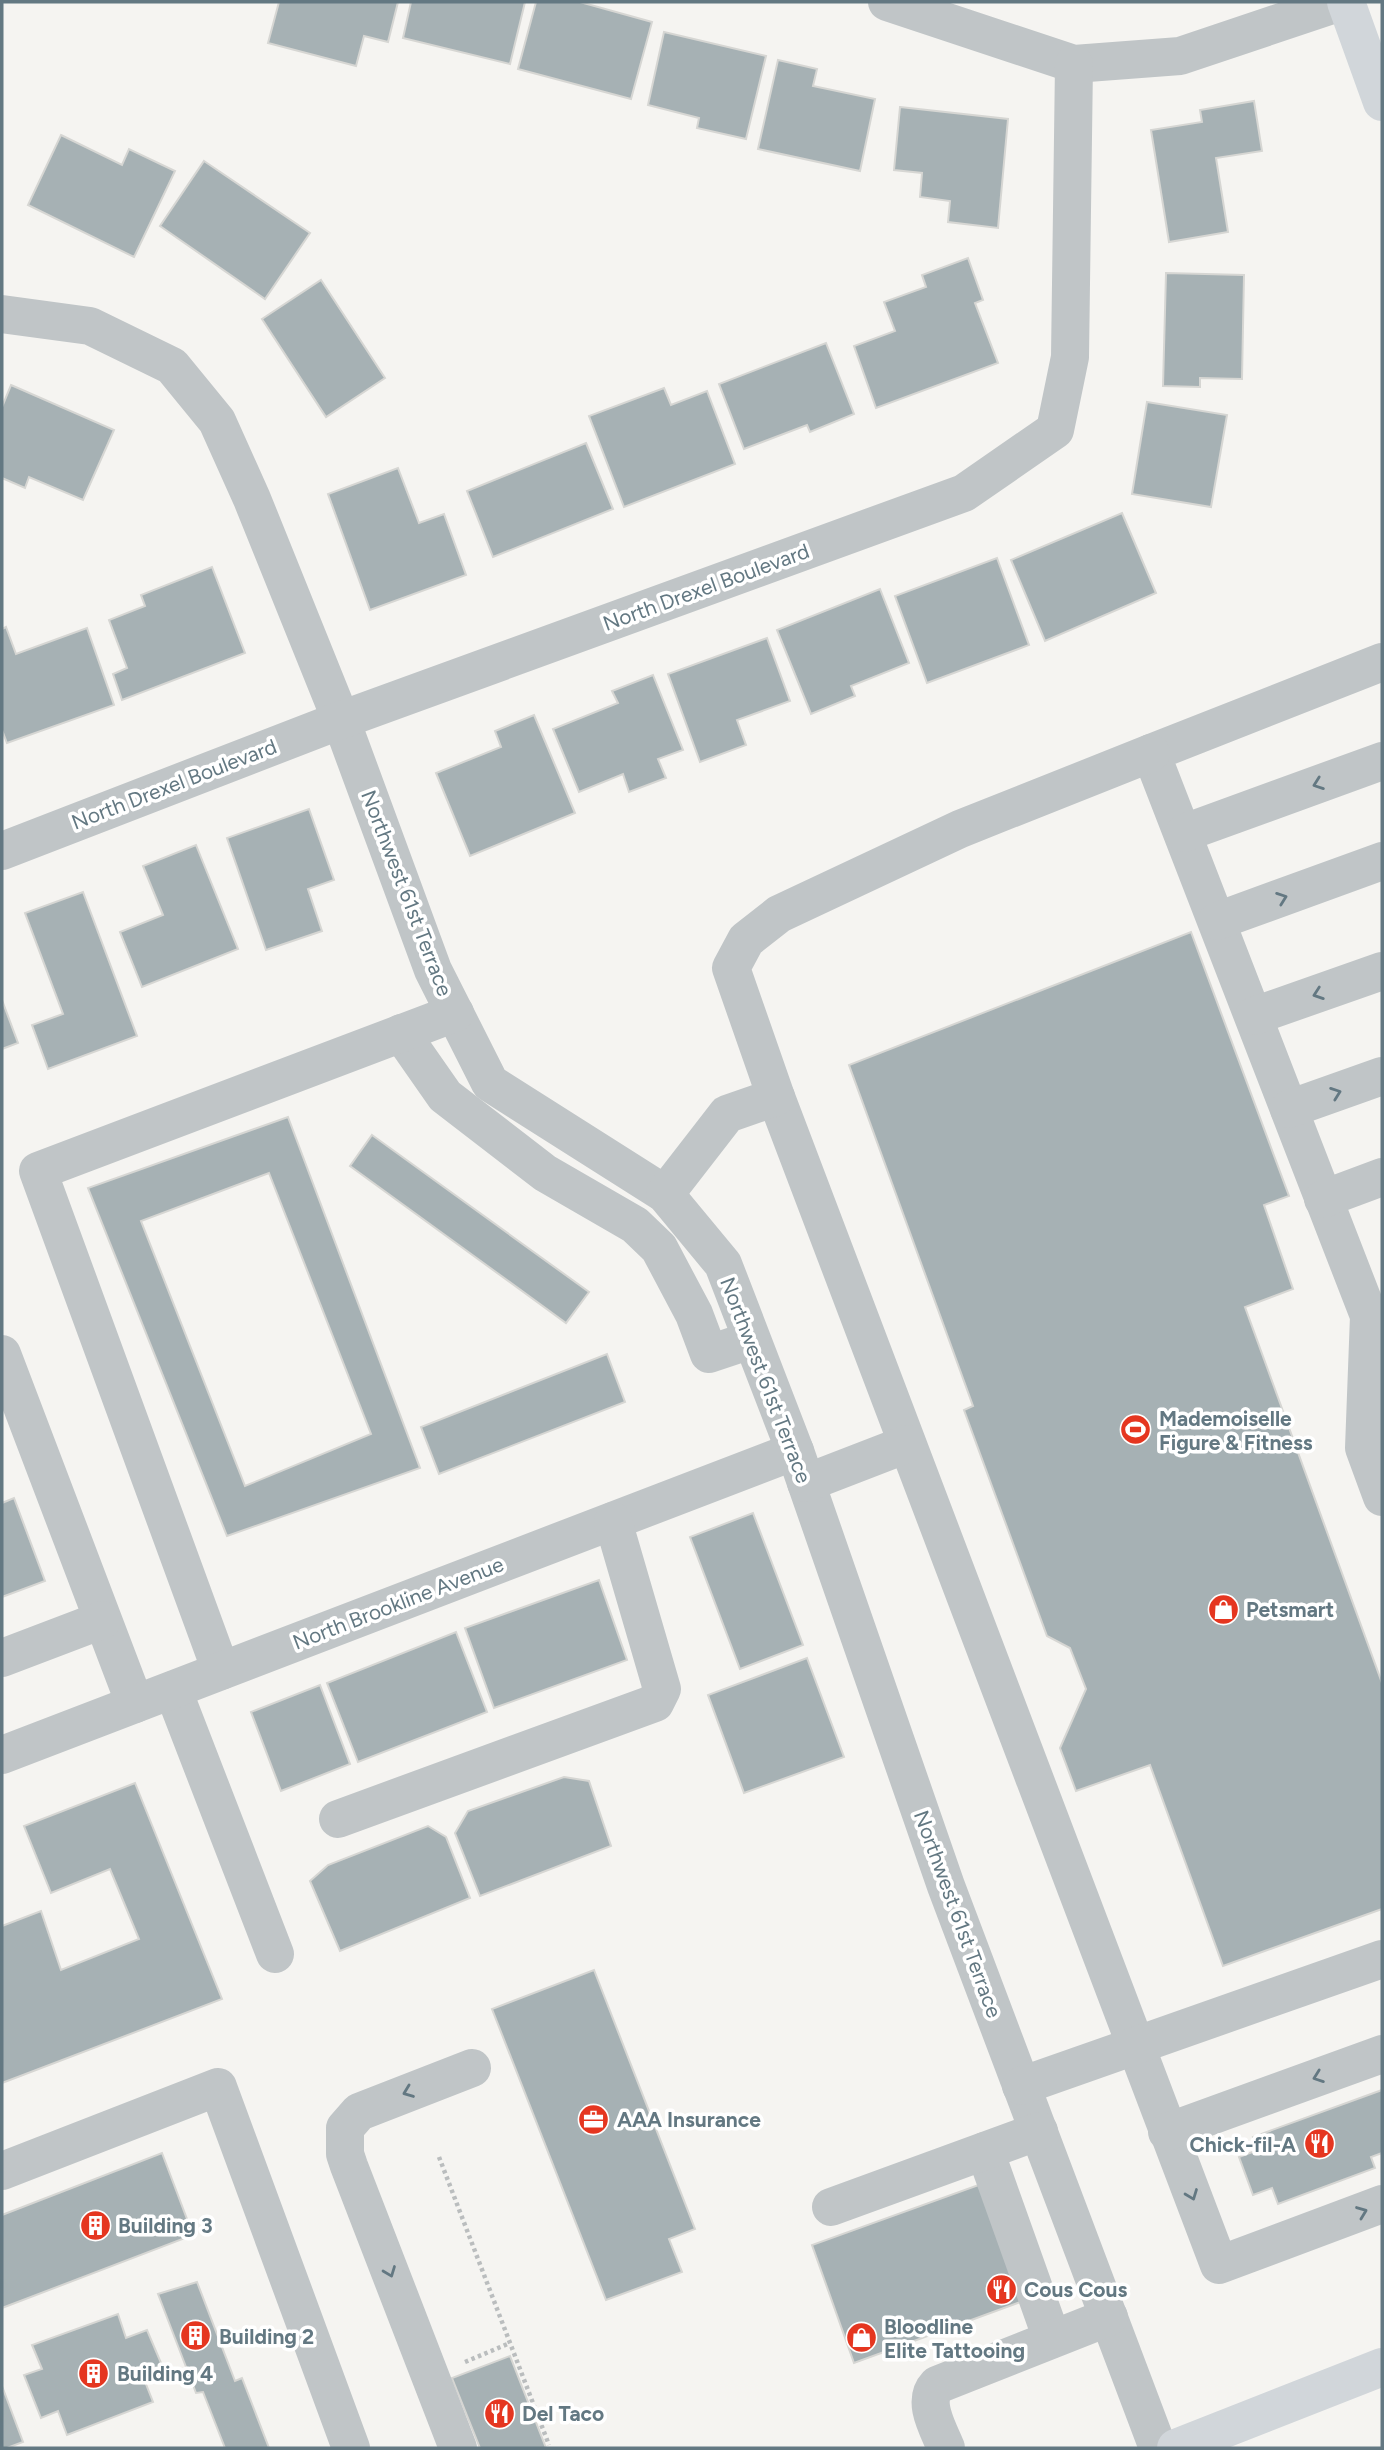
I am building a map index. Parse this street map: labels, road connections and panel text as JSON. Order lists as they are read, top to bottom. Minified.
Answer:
{"streets":{"street":["North Drexel Boulevard","Northwest 61st Terrace","North Brookline Avenue"]},"crossings":[["North Drexel Boulevard","Northwest 61st Terrace"],["Northwest 61st Terrace","North Brookline Avenue"]],"places":{"sports":["Mademoiselle Figure & Fitness"],"shop":["Petsmart","Bloodline Elite Tattooing"],"office":["AAA Insurance"],"restaurant":["Chick-fil-A","Cous Cous","Del Taco"],"building":["Building 3","Building 2","Building 4"]}}
